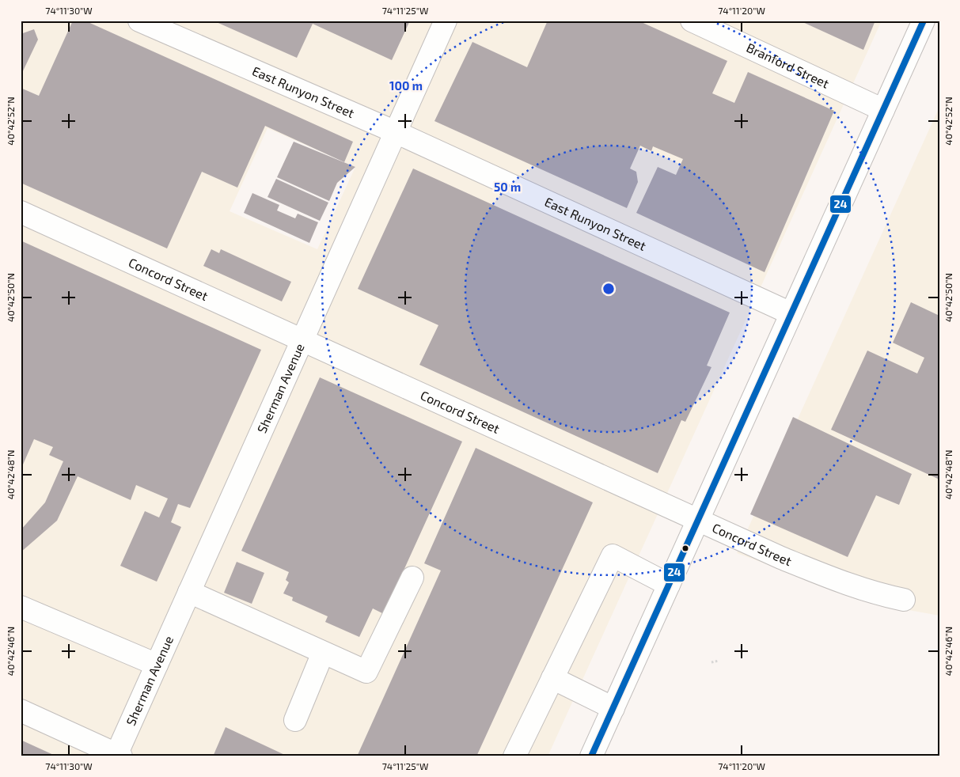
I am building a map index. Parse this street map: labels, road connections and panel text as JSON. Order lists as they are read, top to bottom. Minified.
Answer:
{"streets":{"street":["Branford Street","East Runyon Street","Concord Street","Sherman Avenue"]},"crossings":[["East Runyon Street","Sherman Avenue"],["Concord Street","Sherman Avenue"]],"lines":["transit line 24"],"coordinates":["74°11'30\"W","74°11'25\"W","74°11'20\"W","40°42'52\"N","40°42'50\"N","40°42'48\"N","40°42'46\"N"],"rings":["100 m","50 m"]}
